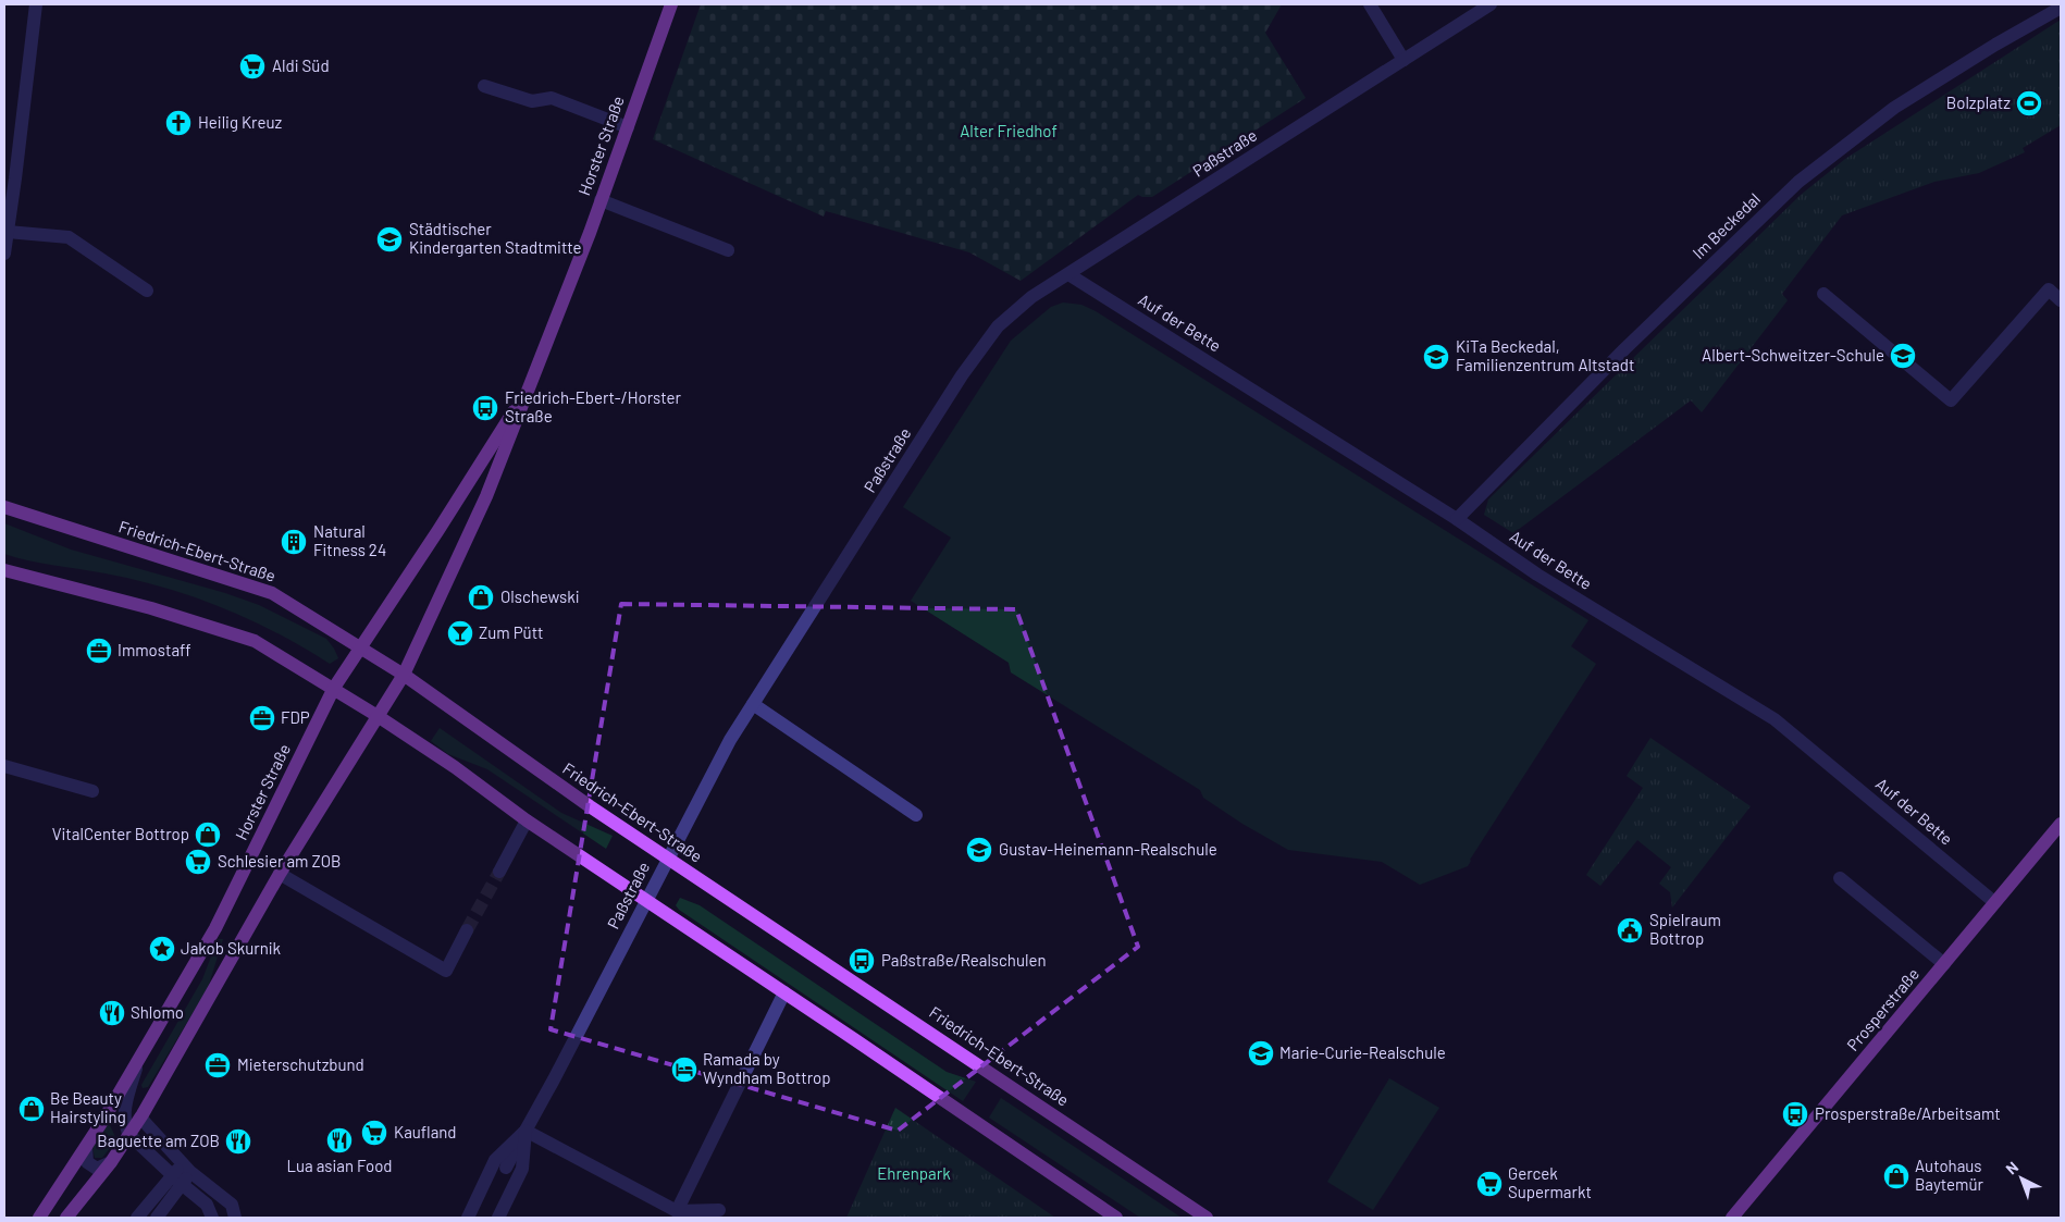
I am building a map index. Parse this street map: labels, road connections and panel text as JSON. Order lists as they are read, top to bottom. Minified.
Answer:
{"streets":{"main road":["Horster Straße","Friedrich-Ebert-Straße","Prosperstraße"],"street":["Paßstraße","Im Beckedal","Auf der Bette"]},"crossings":[["Horster Straße","Friedrich-Ebert-Straße"],["Paßstraße","Auf der Bette"],["Paßstraße","Friedrich-Ebert-Straße"],["Im Beckedal","Auf der Bette"],["Auf der Bette","Prosperstraße"]],"parks":["Alter Friedhof","Ehrenpark"],"places":{"supermarket":["Aldi Süd","Schlesier am ZOB","Kaufland","Gercek Supermarkt"],"sports":["Bolzplatz"],"church":["Heilig Kreuz"],"school or university":["Städtischer Kindergarten Stadtmitte","Albert-Schweitzer-Schule","KiTa Beckedal, Familienzentrum Altstadt","Gustav-Heinemann-Realschule","Marie-Curie-Realschule"],"bus stop":["Friedrich-Ebert-/Horster Straße","Paßstraße/Realschulen","Prosperstraße/Arbeitsamt"],"building":["Natural Fitness 24"],"shop":["Olschewski","VitalCenter Bottrop","Be Beauty Hairstyling","Autohaus Baytemür"],"bar":["Zum Pütt"],"office":["Immostaff","FDP","Mieterschutzbund"],"public building":["Spielraum Bottrop"],"place":["Jakob Skurnik"],"restaurant":["Shlomo","Lua asian Food","Baguette am ZOB"],"hotel":["Ramada by Wyndham Bottrop"]},"north":"top left"}
